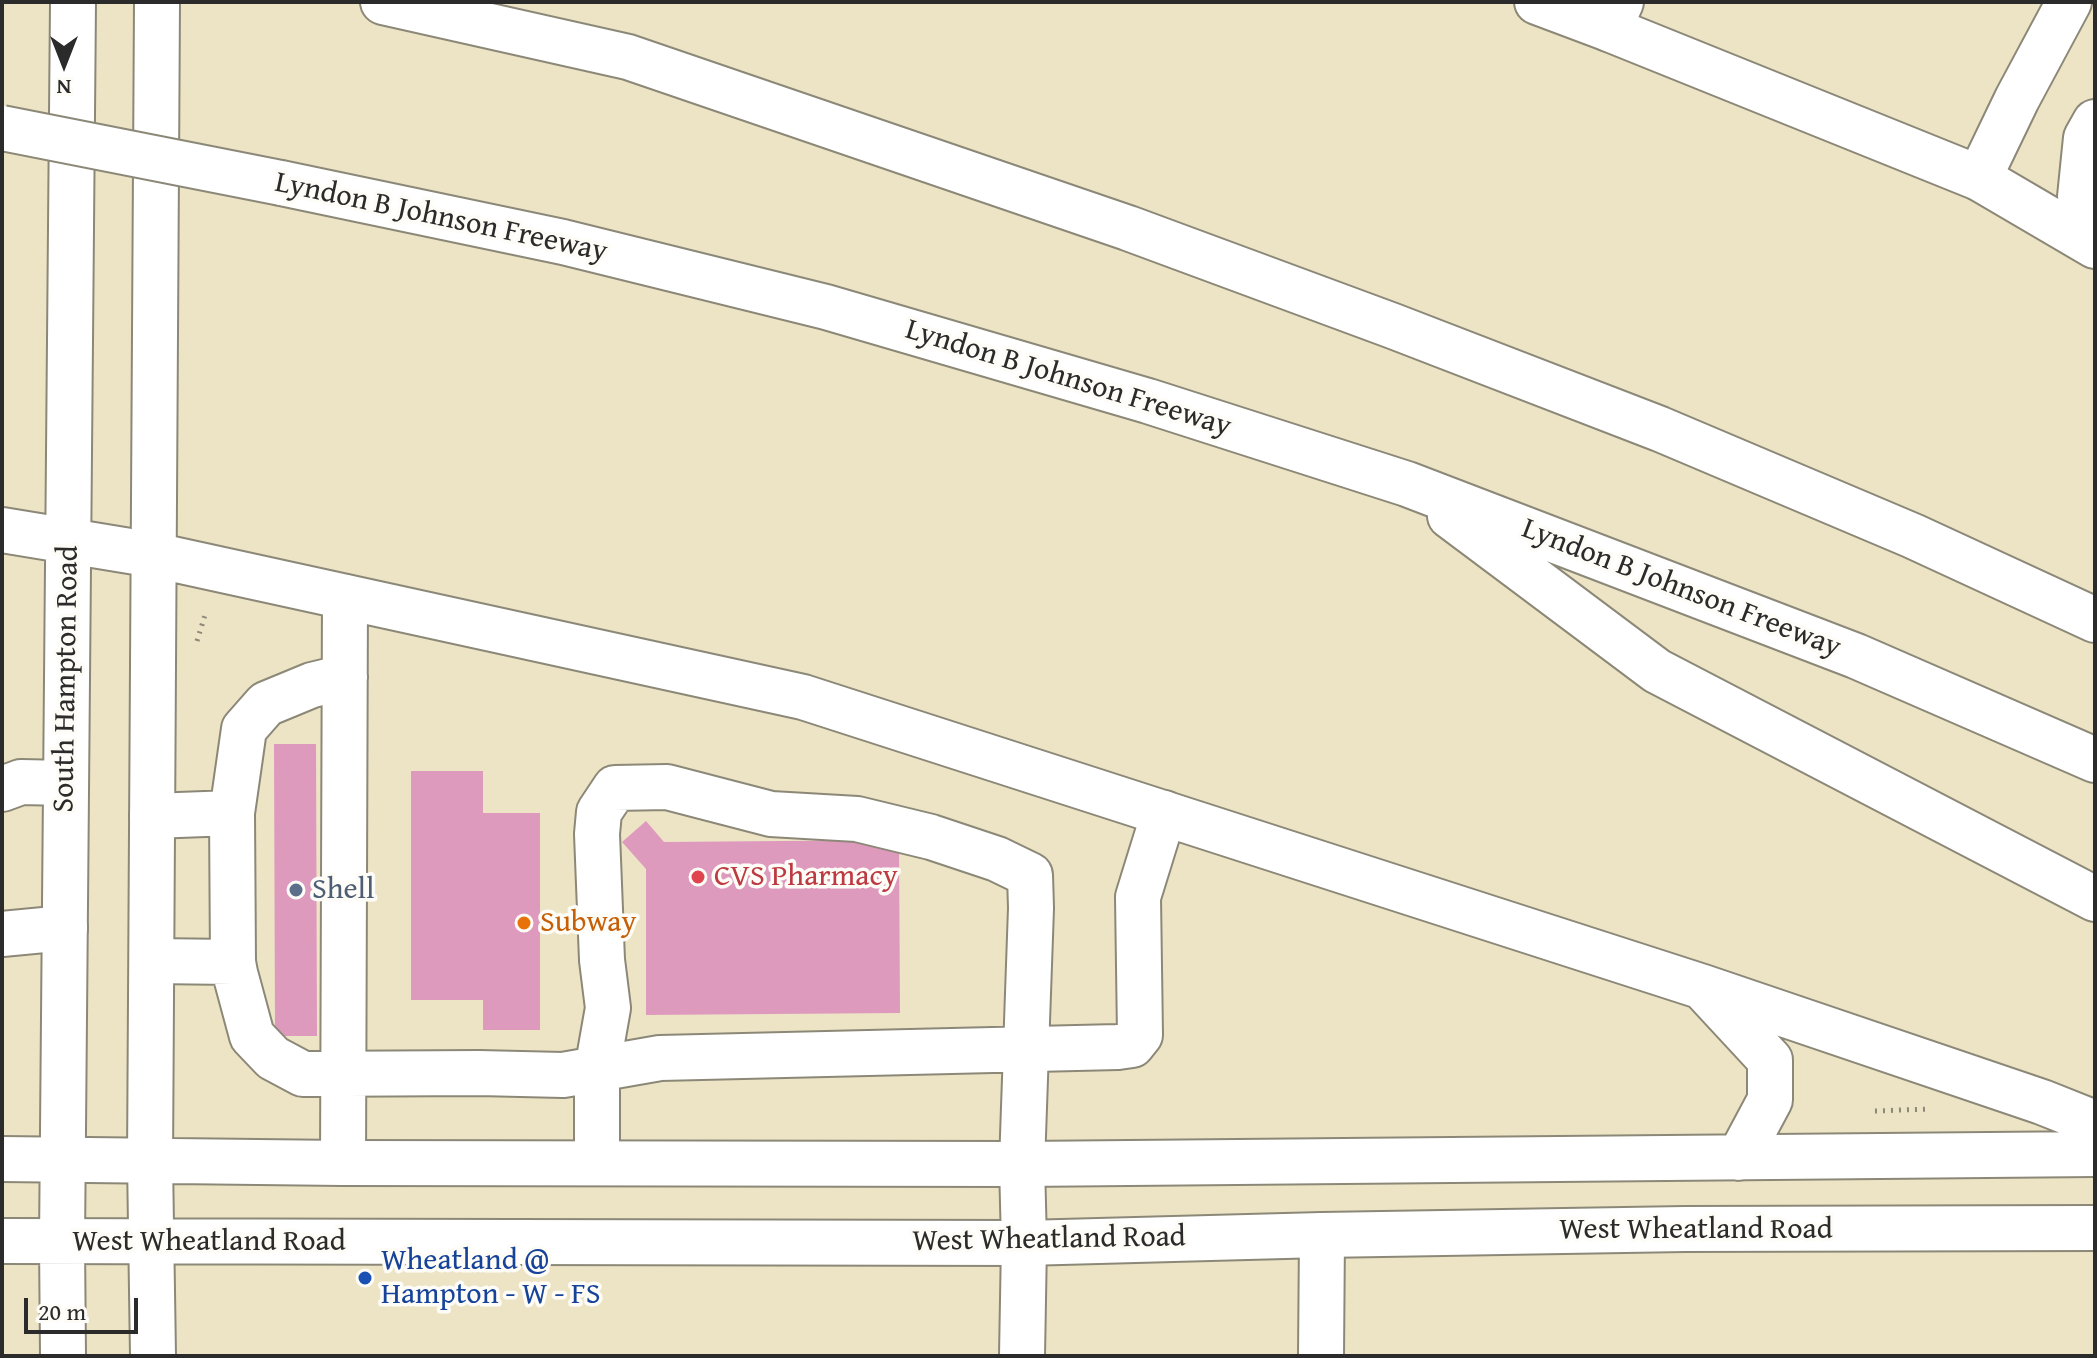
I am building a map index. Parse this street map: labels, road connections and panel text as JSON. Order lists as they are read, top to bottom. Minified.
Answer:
{"streets":{"main road":["Lyndon B Johnson Freeway","South Hampton Road","West Wheatland Road"]},"crossings":[["South Hampton Road","West Wheatland Road"]],"places":["CVS Pharmacy","Shell","Subway","Wheatland @ Hampton - W - FS"],"scale_bar":"20 m","north":"bottom"}
